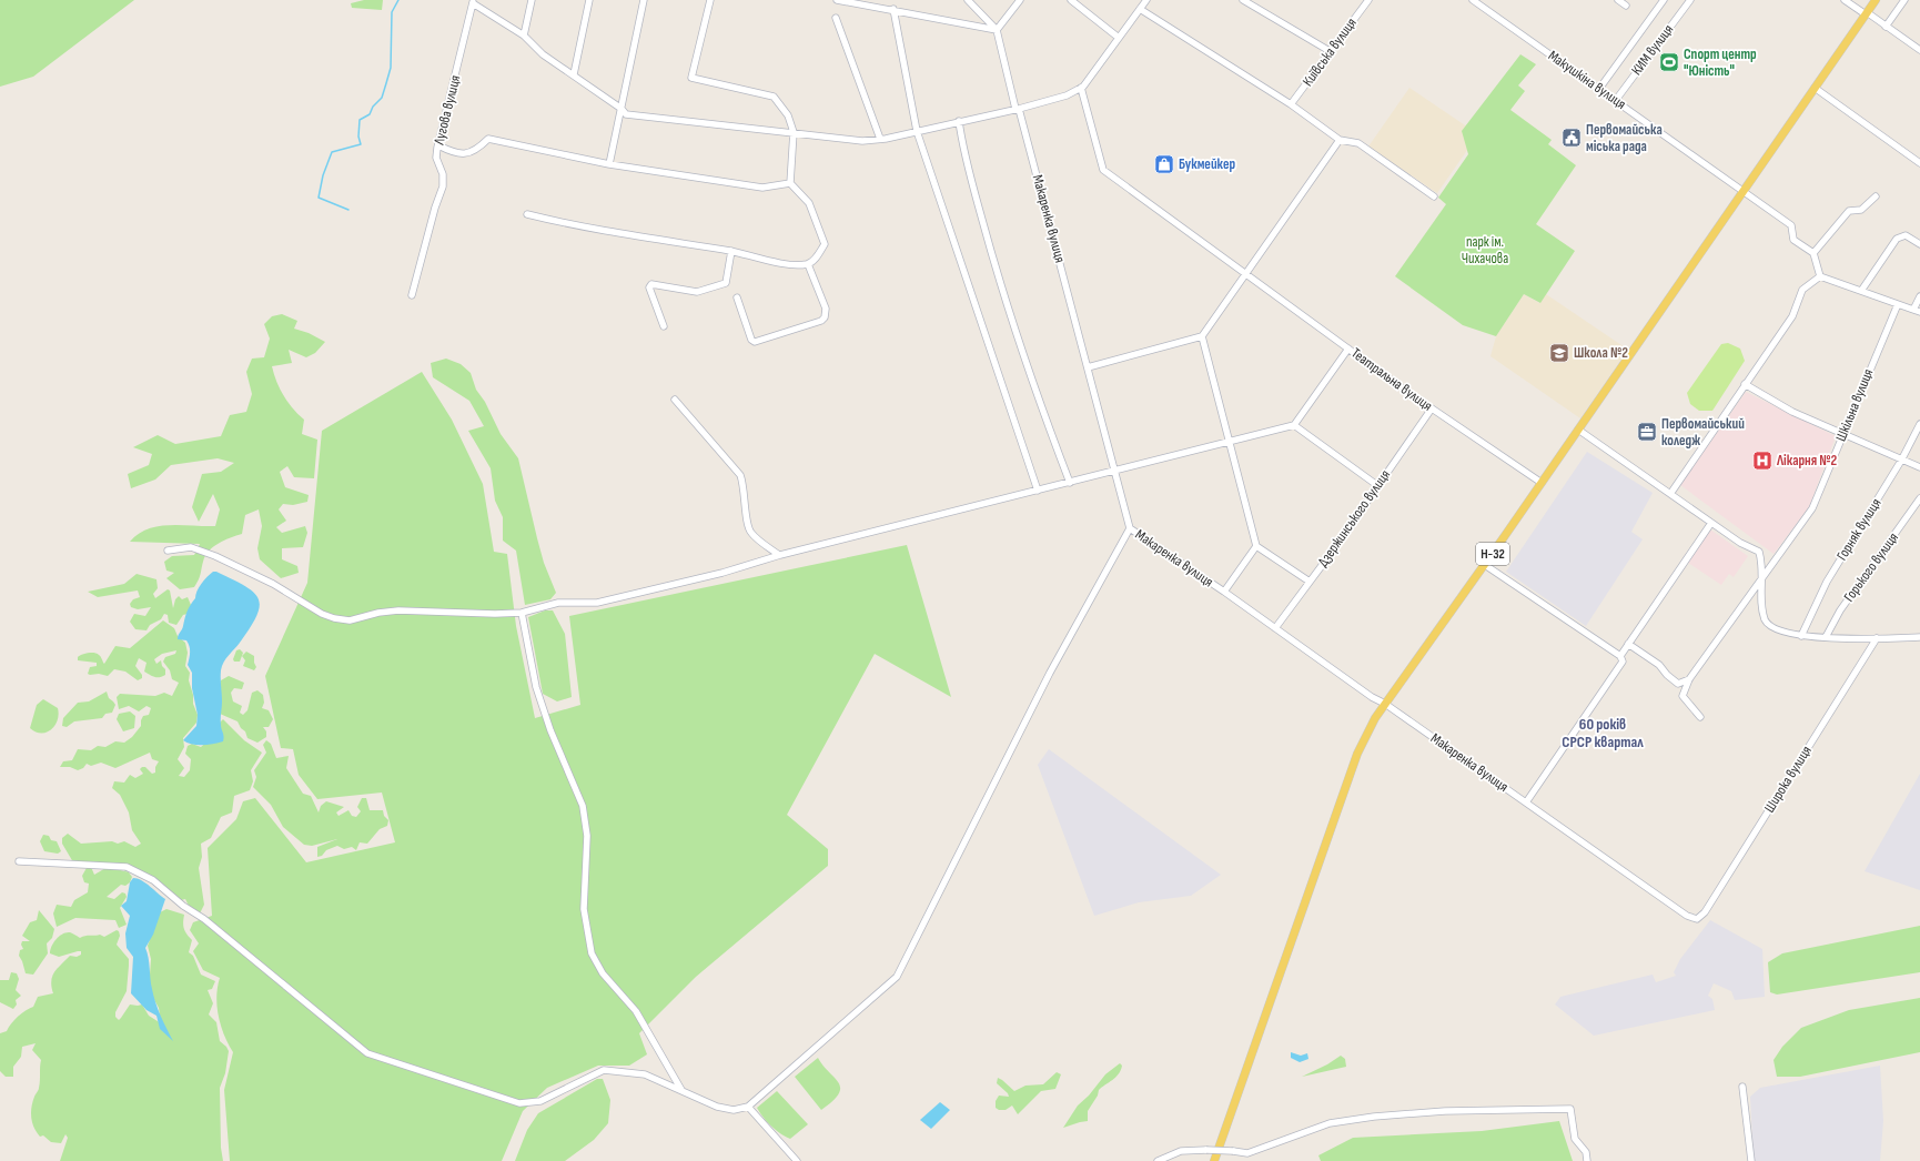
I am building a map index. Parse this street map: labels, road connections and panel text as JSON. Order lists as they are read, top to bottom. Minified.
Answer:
{"streets":{"main road":["Н-32"],"street":["КИМ вулиця","Київська вулиця","Макушкіна вулиця","Лугова вулиця","Макаренка вулиця","Театральна вулиця","Шкільна вулиця","Дзержинського вулиця","Горняк вулиця","Горького вулиця","Широка вулиця"]},"crossings":[["КИМ вулиця","Макушкіна вулиця"],["Макушкіна вулиця","Н-32"],["Макаренка вулиця","Дзержинського вулиця"],["Макаренка вулиця","Н-32"],["Макаренка вулиця","Широка вулиця"],["Театральна вулиця","Дзержинського вулиця"],["Театральна вулиця","Н-32"]],"districts":["60 років СРСР квартал"],"parks":["парк ім. Чихачова"],"places":{"sports":["Спорт центр \"Юність\""],"public building":["Первомайська міська рада"],"shop":["Букмейкер"],"school or university":["Школа №2"],"office":["Первомайський коледж"],"hospital":["Лікарня №2"]}}
